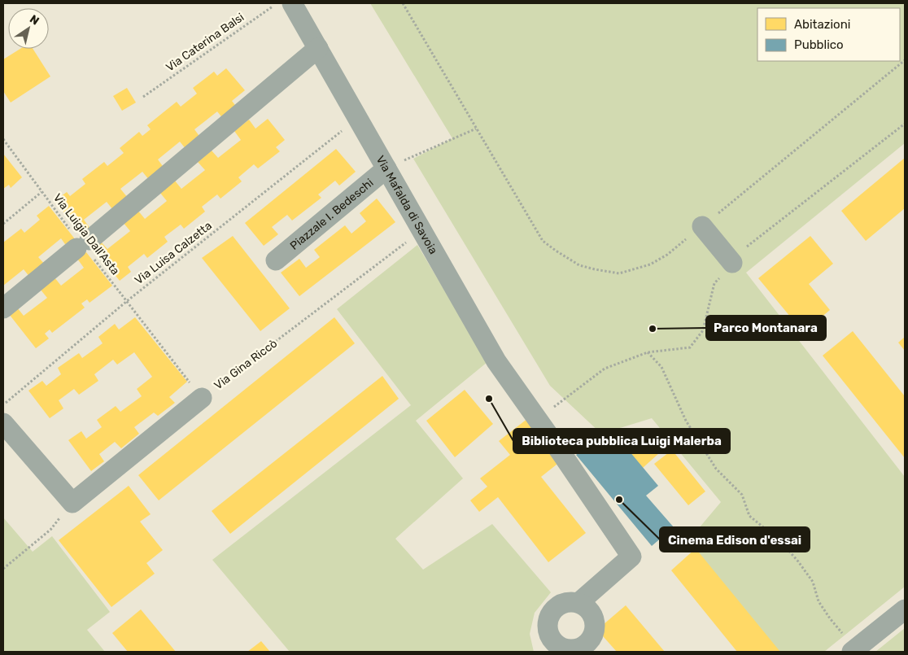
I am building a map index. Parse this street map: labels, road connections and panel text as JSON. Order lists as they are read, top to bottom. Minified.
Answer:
{"streets":{"street":["Via Mafalda di Savoia","Piazzale I. Bedeschi"],"path":["Via Caterina Balsi","Via Luigia Dall'Asta","Via Luisa Calzetta","Via Gina Riccò"]},"crossings":[["Via Mafalda di Savoia","Piazzale I. Bedeschi"],["Via Mafalda di Savoia","Via Luisa Calzetta"],["Via Mafalda di Savoia","Via Gina Riccò"],["Via Luigia Dall'Asta","Via Luisa Calzetta"],["Via Luigia Dall'Asta","Via Gina Riccò"]],"places":["Parco Montanara","Biblioteca pubblica Luigi Malerba","Cinema Edison d'essai"],"legend":["Abitazioni","Pubblico"],"north":"top right"}
